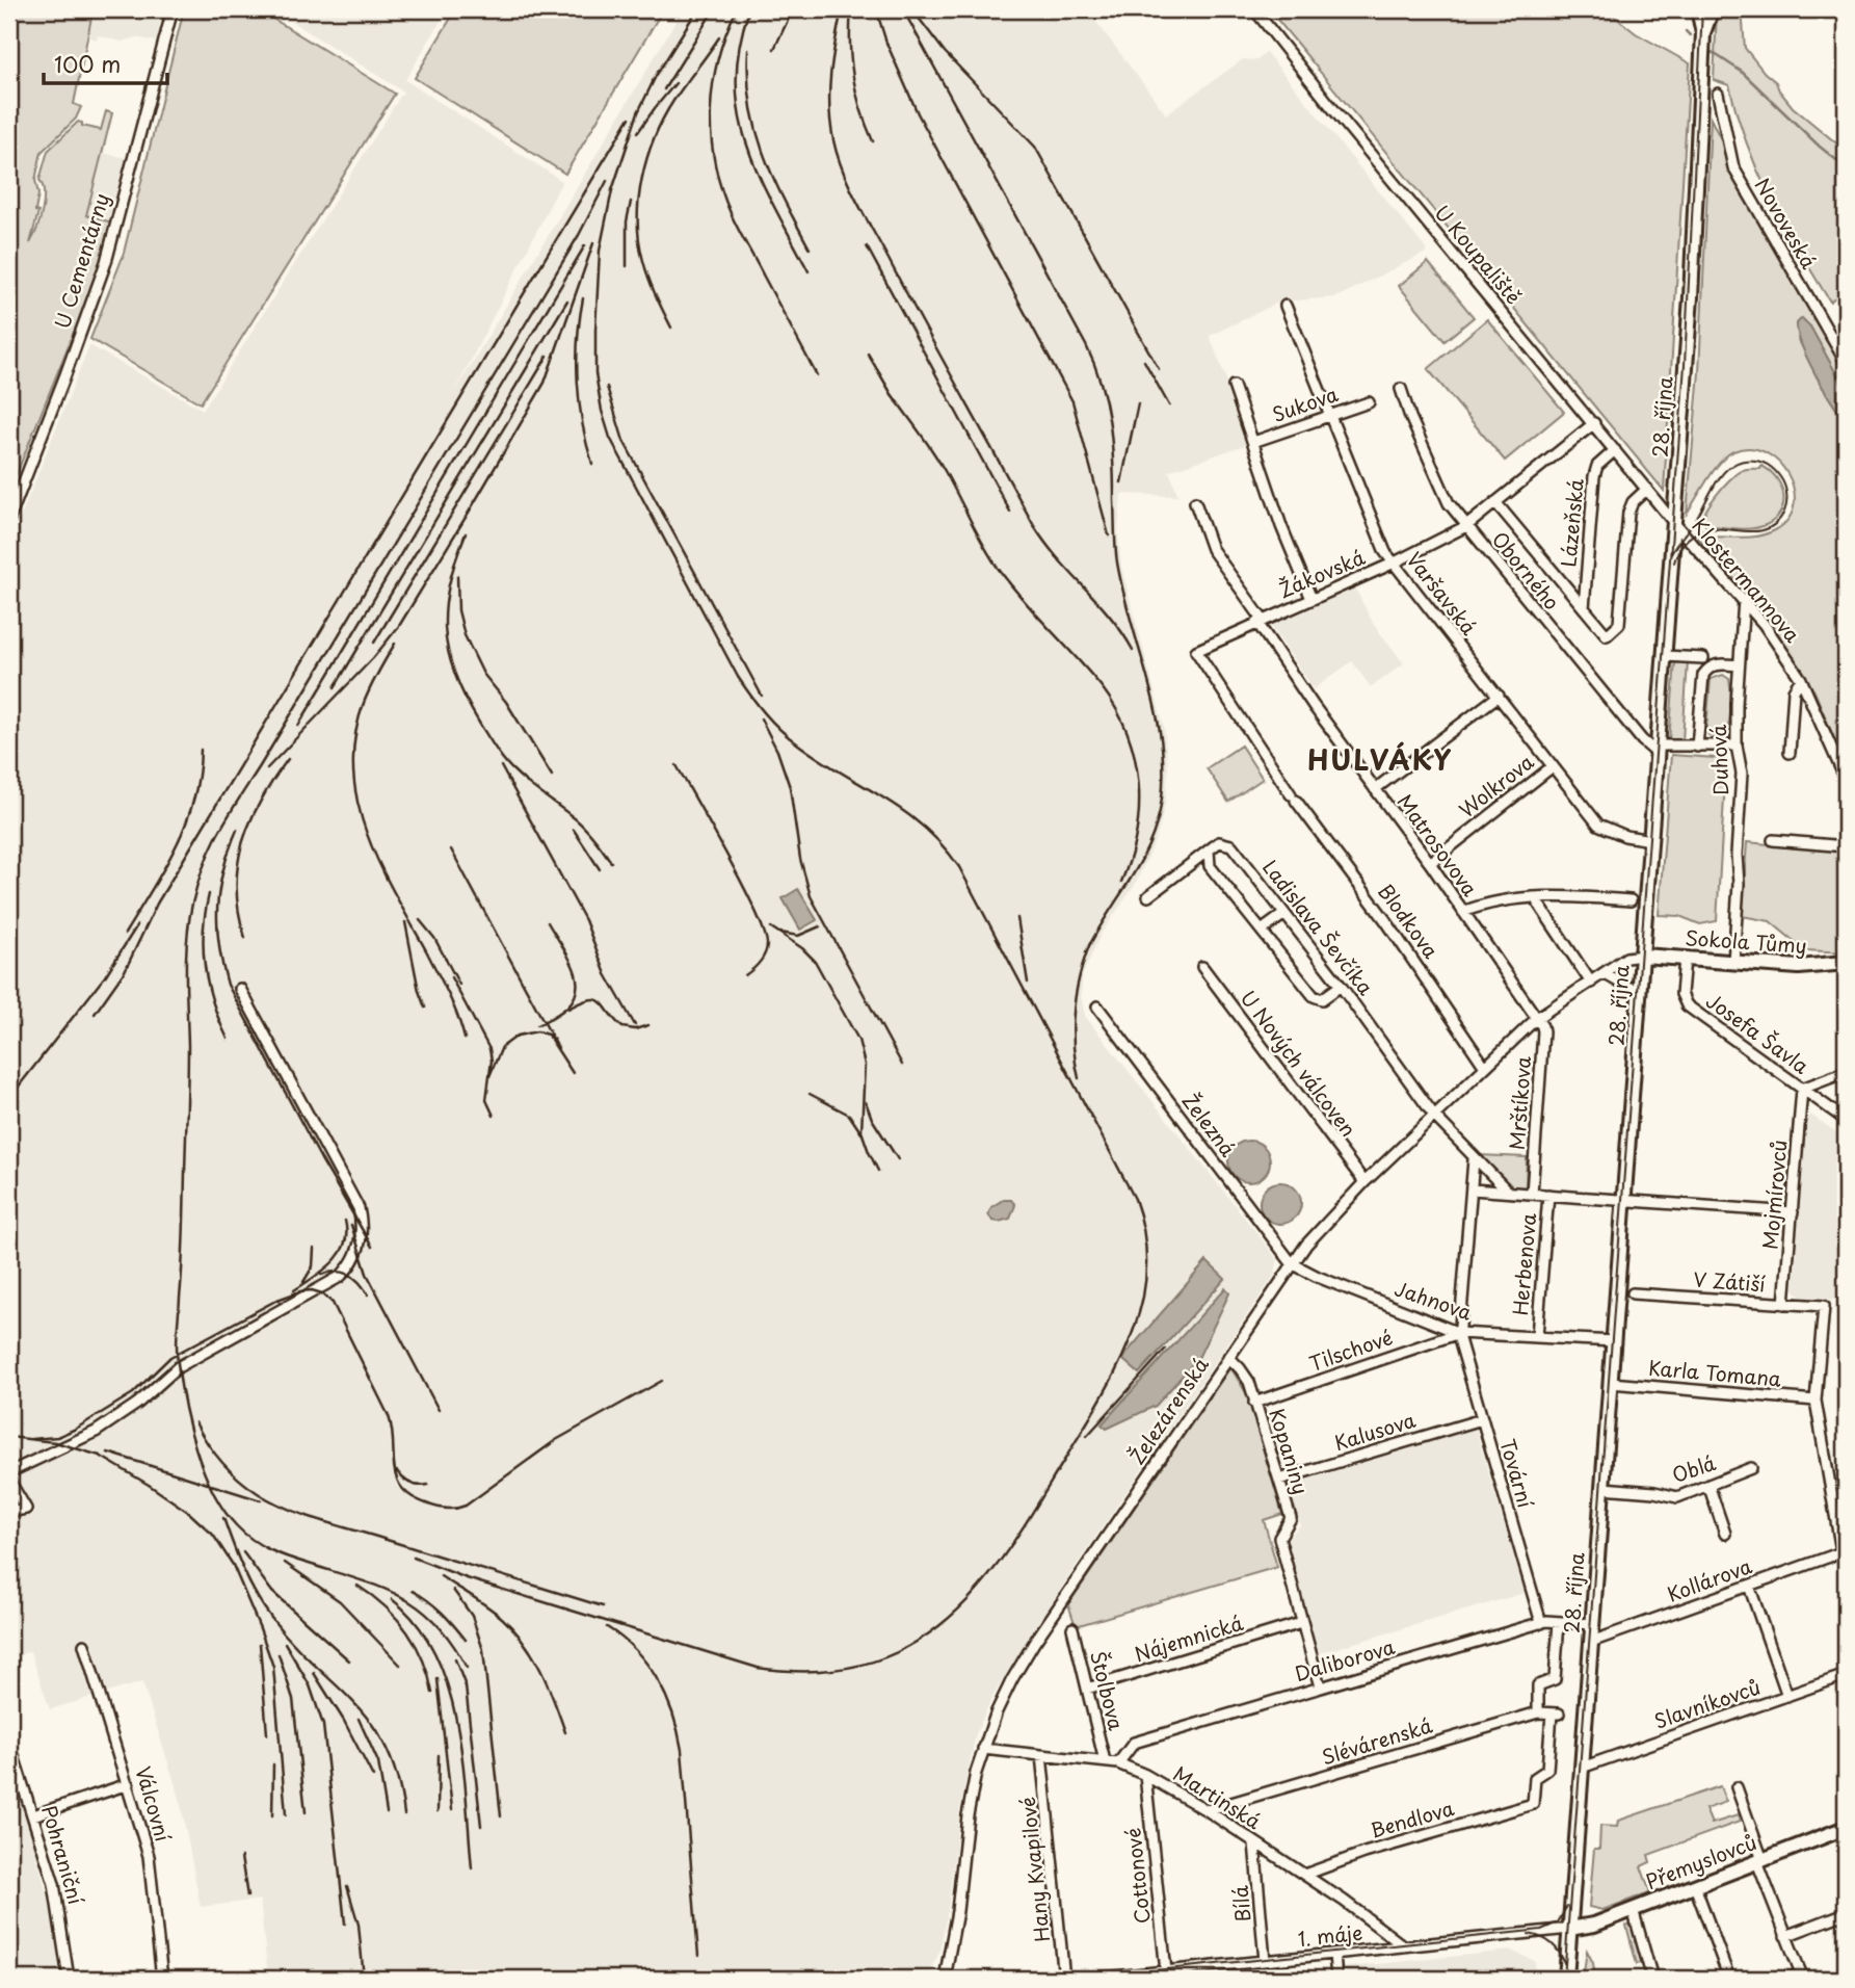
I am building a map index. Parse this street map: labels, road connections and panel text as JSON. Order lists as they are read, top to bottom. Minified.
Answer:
{"streets":{"main road":["28. října","Sokola Tůmy","Přemyslovců"],"street":["Novoveská","U Koupaliště","U Cementárny","Sukova","Lázeňská","Oborného","Žákovská","Klostermannova","Varšavská","Duhová","Wolkrova","Matrosovova","Blodkova","Ladislava Ševčíka","Josefa Šavla","U Nových válcoven","Mrštíkova","Železná","Mojmírovců","Herbenova","V Zátiší","Jahnova","Tilschové","Karla Tomana","Železárenská","Kalusova","Kopaniny","Oblá","Tovární","Kollárova","Nájemnická","Daliborova","Štolbova","Slavníkovců","Slévárenská","Martinská","Válcovní","Bendlova","Pohraniční","Hany Kvapilové","Cottonové","Bílá","1. máje"]},"crossings":[["U Koupaliště","28. října"],["U Koupaliště","Lázeňská"],["U Koupaliště","Žákovská"],["U Koupaliště","Klostermannova"],["Sukova","Varšavská"],["28. října","Oborného"],["28. října","Klostermannova"],["28. října","Varšavská"],["28. října","Sokola Tůmy"],["28. října","Jahnova"],["28. října","Karla Tomana"],["28. října","Železárenská"],["28. října","Oblá"],["28. října","Kollárova"],["28. října","Daliborova"],["28. října","Slavníkovců"],["28. října","Přemyslovců"],["28. října","1. máje"],["Oborného","Žákovská"],["Žákovská","Varšavská"],["Žákovská","Matrosovova"],["Žákovská","Blodkova"],["Klostermannova","Duhová"],["Varšavská","Wolkrova"],["Duhová","Sokola Tůmy"],["Wolkrova","Matrosovova"],["Matrosovova","Mrštíkova"],["Matrosovova","Železárenská"],["Blodkova","Železárenská"],["Ladislava Ševčíka","Železárenská"],["Ladislava Ševčíka","Tovární"],["Sokola Tůmy","Josefa Šavla"],["Sokola Tůmy","Železárenská"],["Josefa Šavla","Mojmírovců"],["U Nových válcoven","Železárenská"],["Mrštíkova","Železárenská"],["Železná","Jahnova"],["Železná","Železárenská"],["Mojmírovců","V Zátiší"],["Herbenova","Jahnova"],["V Zátiší","Karla Tomana"],["Jahnova","Tilschové"],["Jahnova","Železárenská"],["Jahnova","Tovární"],["Tilschové","Kopaniny"],["Tilschové","Tovární"],["Železárenská","Kopaniny"],["Železárenská","Martinská"],["Kalusova","Kopaniny"],["Kalusova","Tovární"],["Kopaniny","Nájemnická"],["Kopaniny","Daliborova"],["Tovární","Daliborova"],["Nájemnická","Štolbova"],["Daliborova","Martinská"],["Štolbova","Martinská"],["Slévárenská","Martinská"],["Slévárenská","Bendlova"],["Martinská","Bendlova"],["Martinská","Hany Kvapilové"],["Martinská","Cottonové"],["Martinská","Bílá"],["Martinská","1. máje"],["Přemyslovců","1. máje"],["Cottonové","1. máje"],["Bílá","1. máje"]],"districts":["HULVÁKY"],"scale_bar":"100 m"}
